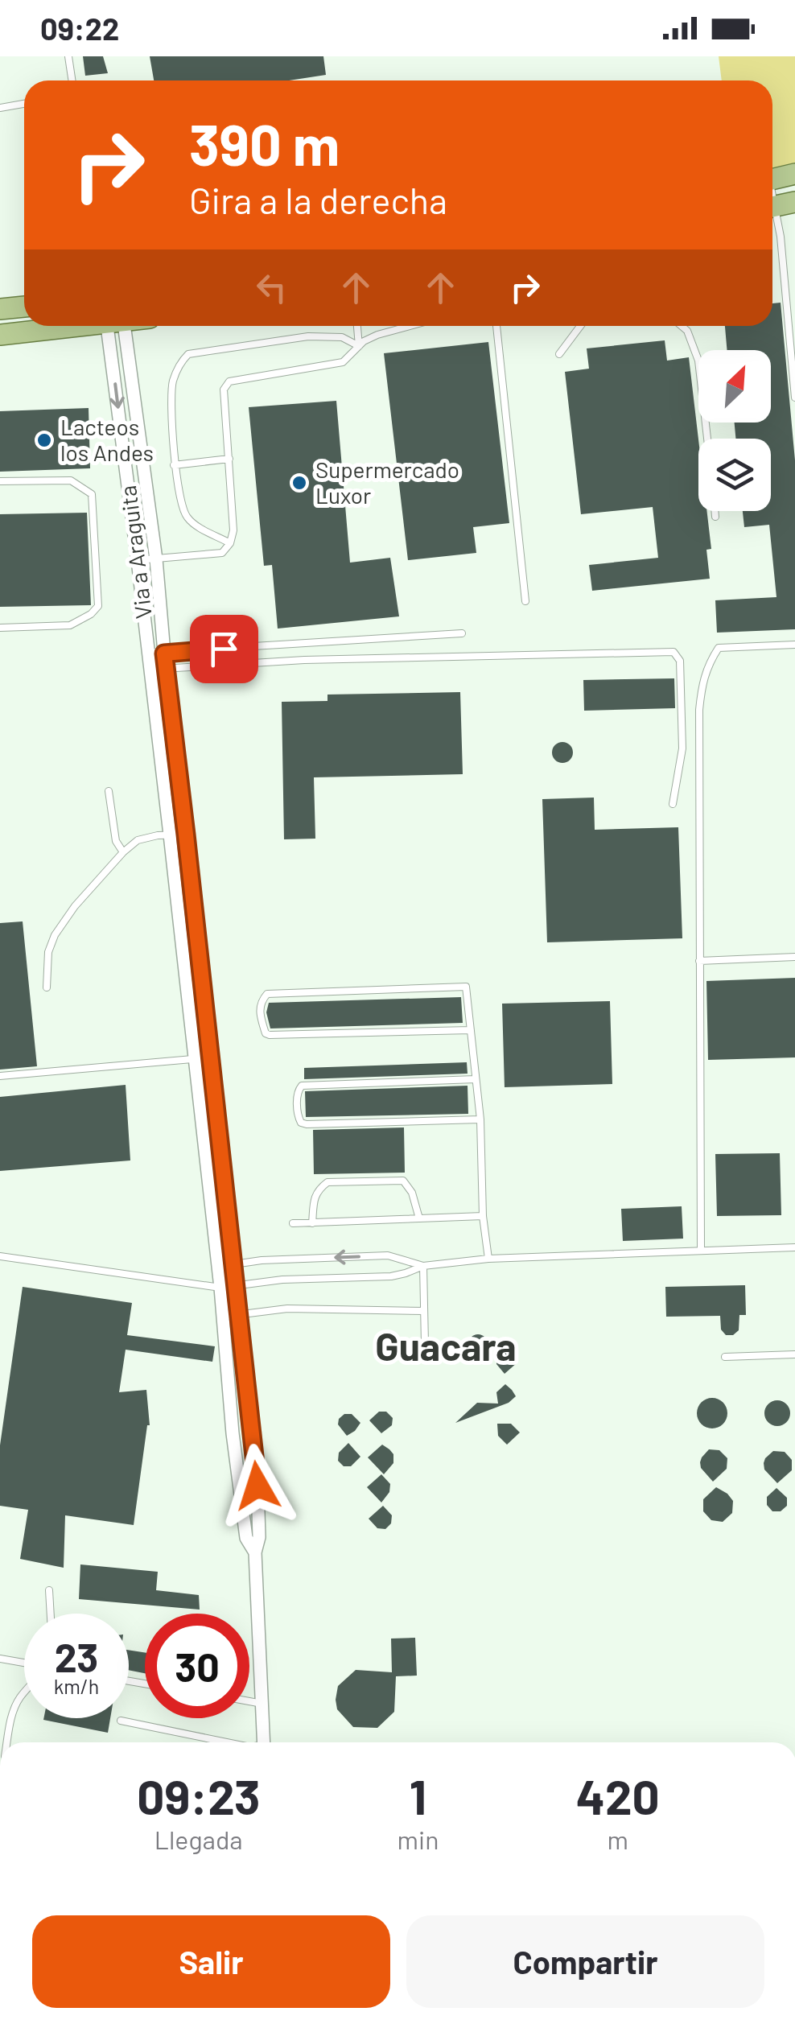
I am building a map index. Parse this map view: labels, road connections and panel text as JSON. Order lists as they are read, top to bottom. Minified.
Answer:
{"streets":{"street":["Via a Araguita"]},"districts":["Guacara"],"places":["Lacteos los Andes","Supermercado Luxor"],"north":"top right","page":{"status":"09:22","turn":["390 m","Gira a la derecha"],"speed":"23 km/h","limit":"30","eta":["09:23","Llegada","1","min","420","m"],"buttons":["Salir","Compartir"]}}
